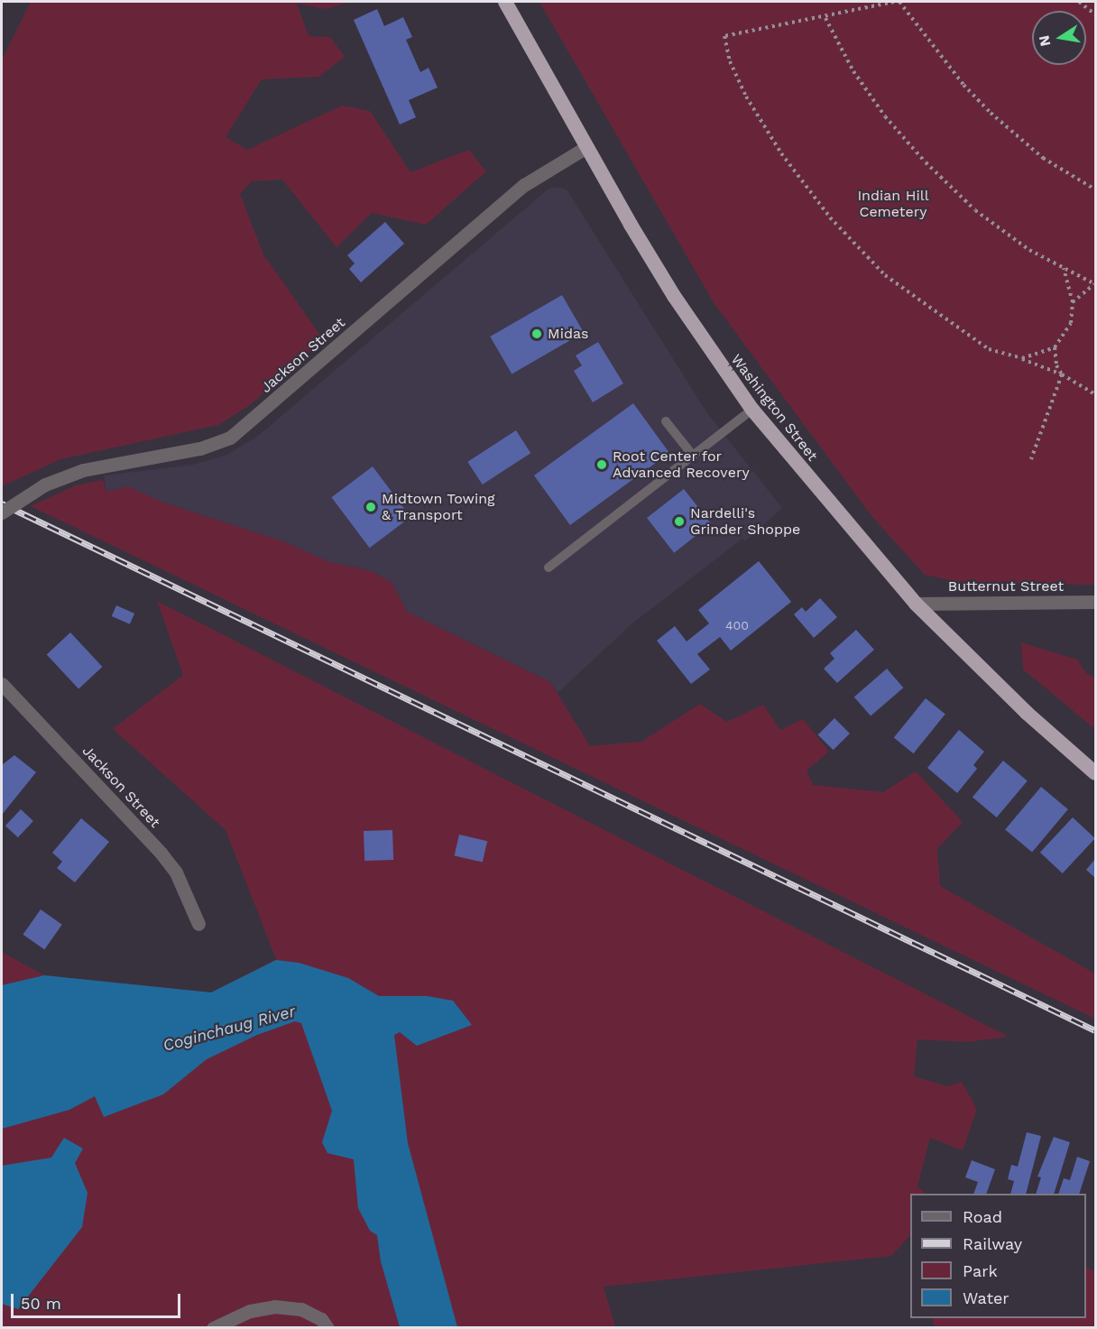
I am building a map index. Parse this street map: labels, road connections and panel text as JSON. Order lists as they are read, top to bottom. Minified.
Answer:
{"streets":{"highway":["Washington Street"],"street":["Jackson Street","Butternut Street"]},"crossings":[["Jackson Street","Washington Street"],["Washington Street","Butternut Street"]],"water":["Coginchaug River"],"parks":["Indian Hill Cemetery"],"places":["Midas","Root Center for Advanced Recovery","Midtown Towing & Transport","Nardelli's Grinder Shoppe"],"house_numbers":["400"],"legend":["Road","Railway","Park","Water"],"scale_bar":"50 m","north":"left"}
